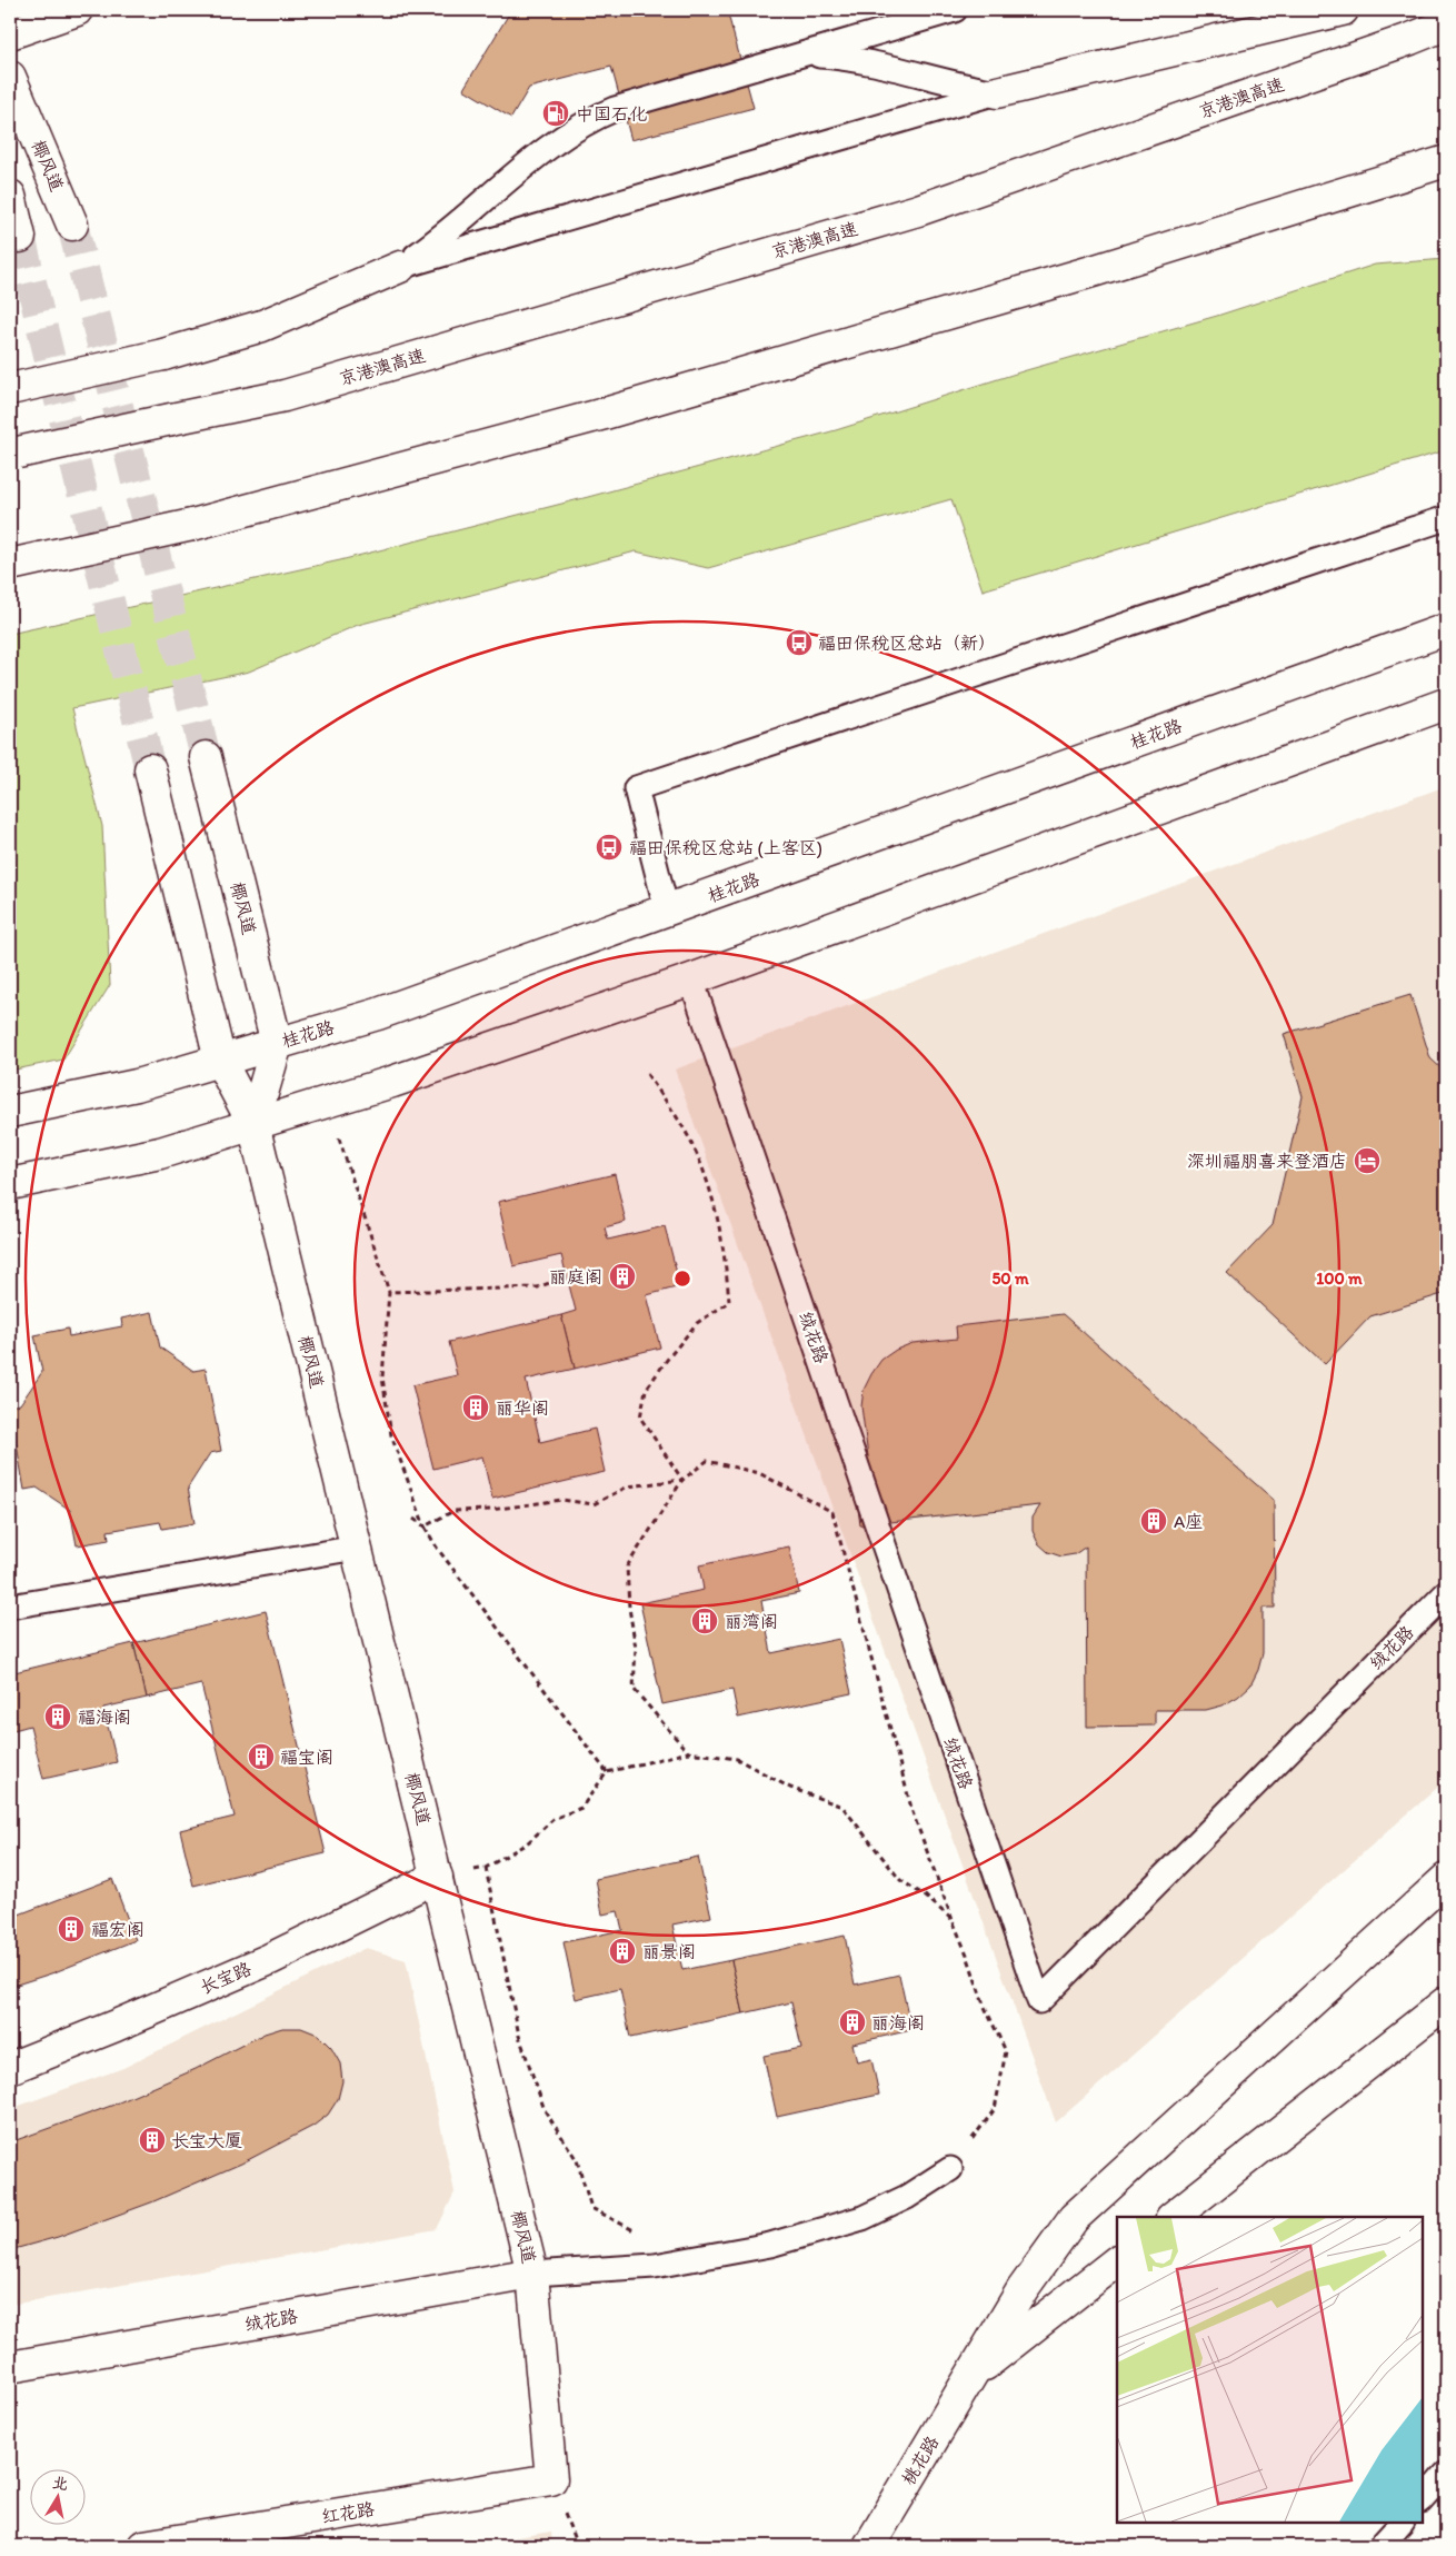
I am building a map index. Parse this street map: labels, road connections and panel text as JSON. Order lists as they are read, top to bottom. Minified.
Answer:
{"streets":{"main road":["京港澳高速","椰风道","桂花路","绒花路","长宝路","桃花路","红花路"]},"crossings":[["椰风道","桂花路"],["椰风道","绒花路"],["椰风道","长宝路"],["椰风道","红花路"]],"places":{"fuel station":["中国石化"],"bus stop":["福田保税区总站（新）","福田保税区总站 (上客区)"],"hotel":["深圳福朋喜来登酒店"],"building":["丽庭阁","丽华阁","A座","丽湾阁","福海阁","福宝阁","福宏阁","丽景阁","丽海阁","长宝大厦"]},"north":"top","rings":["50 m","100 m"]}
